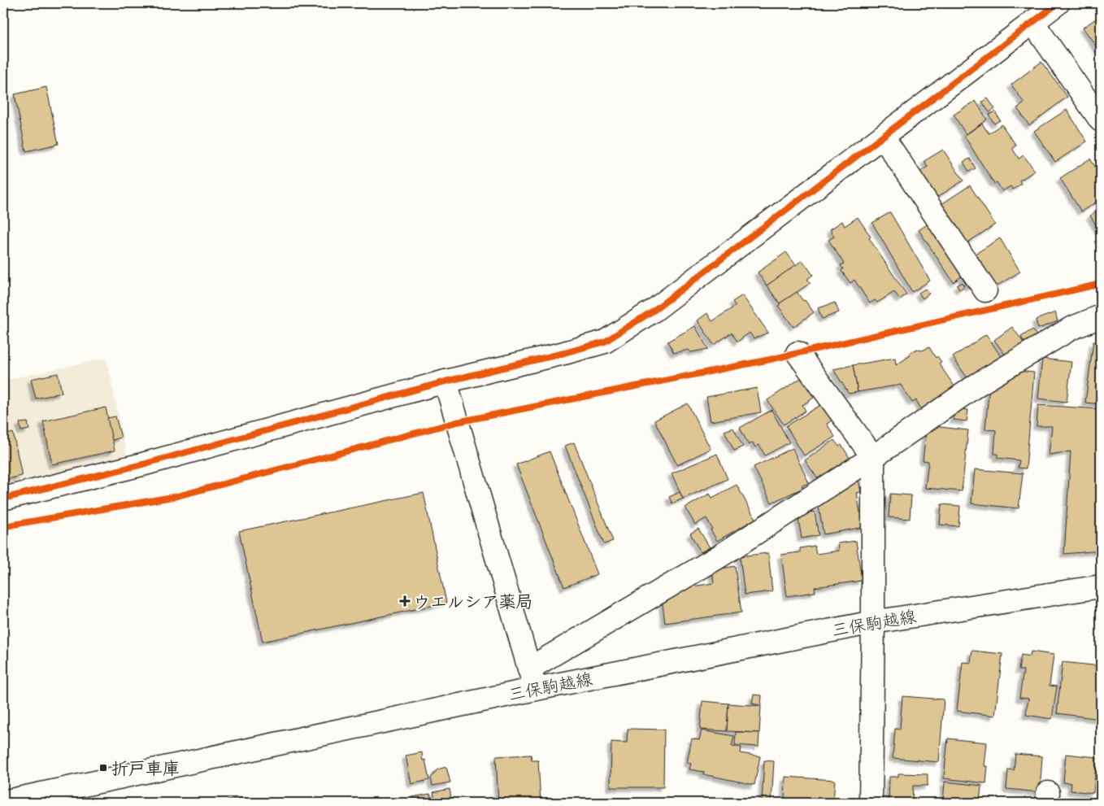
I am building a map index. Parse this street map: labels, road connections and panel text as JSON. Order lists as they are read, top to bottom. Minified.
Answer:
{"streets":{"street":["三保駒越線"]},"places":{"health":["ウエルシア薬局"],"transit":["折戸車庫"]}}
